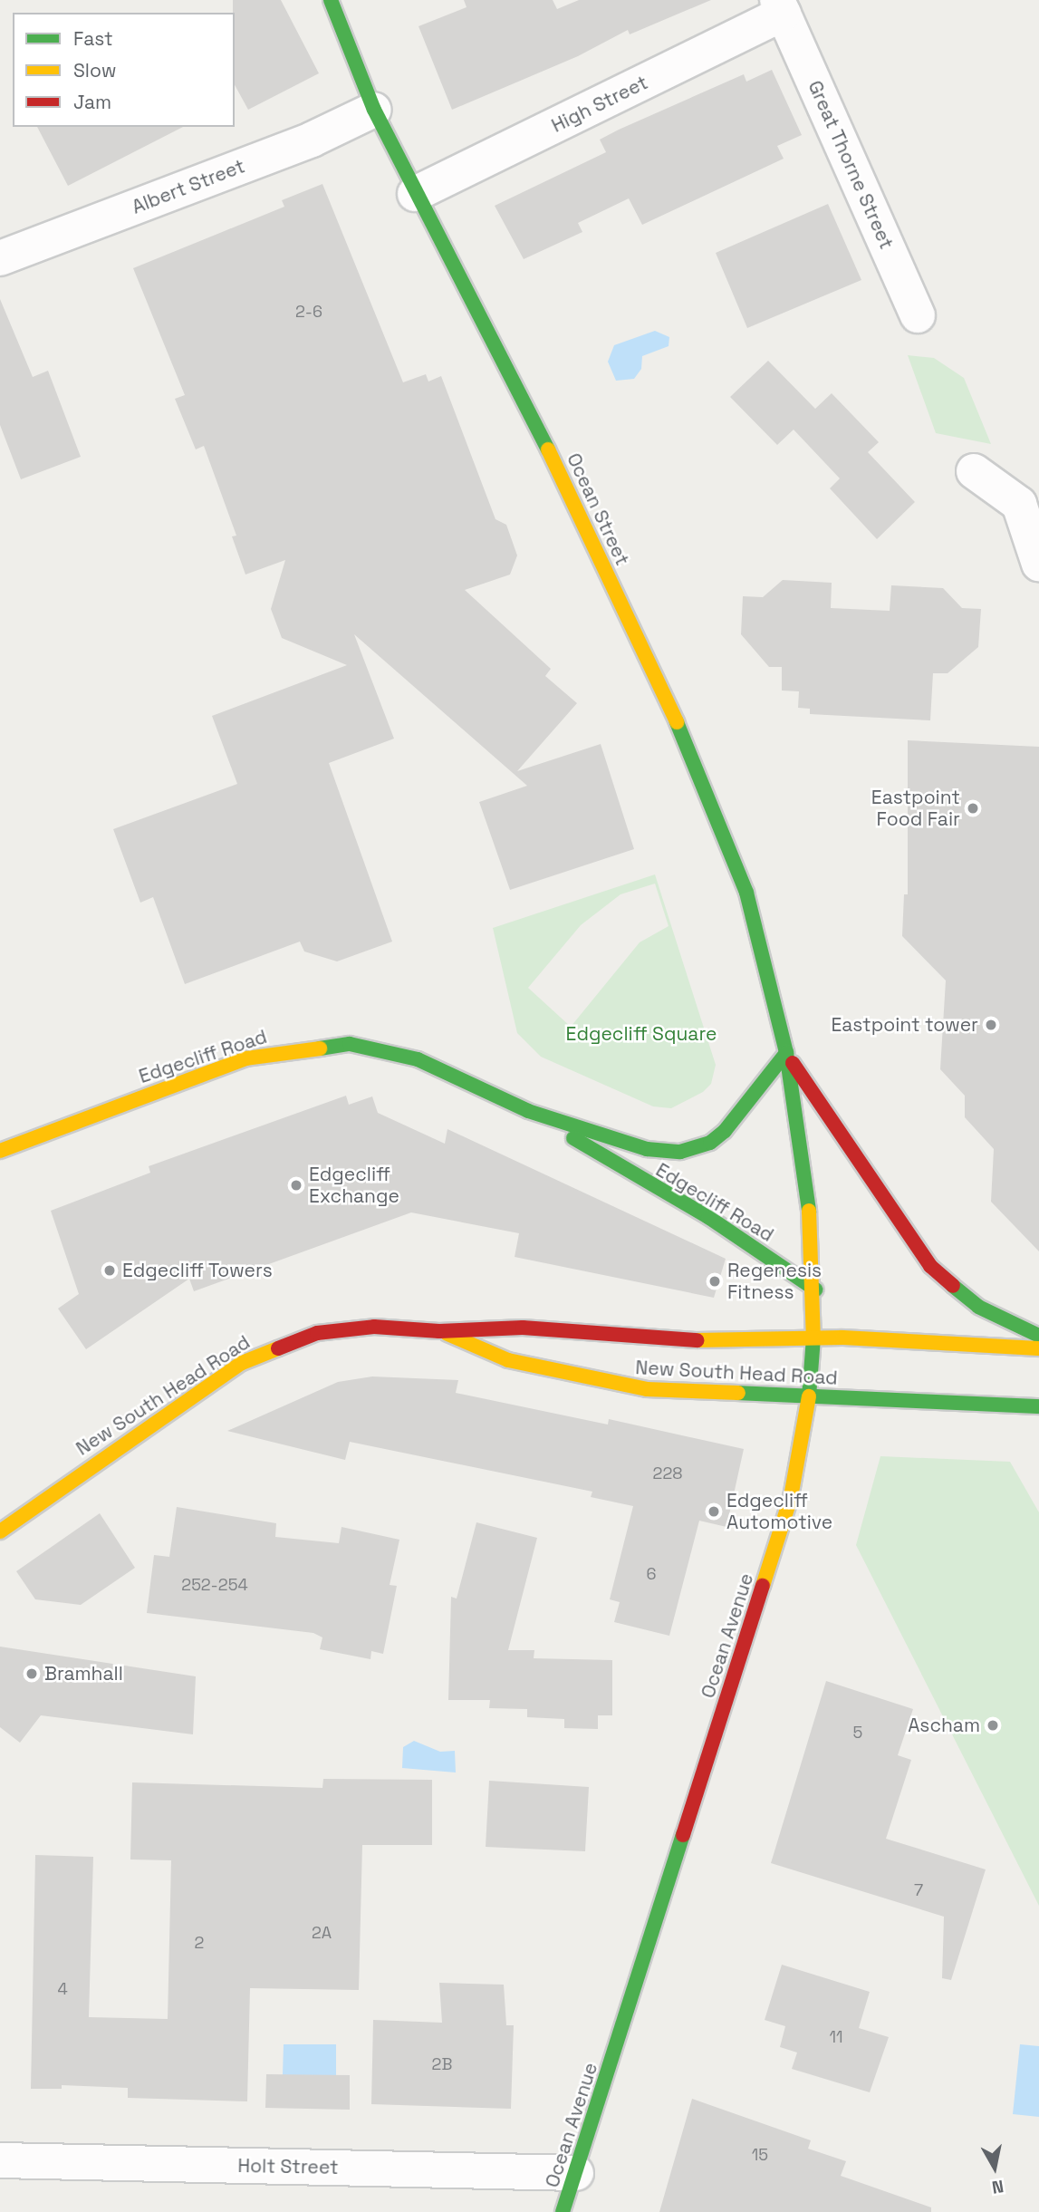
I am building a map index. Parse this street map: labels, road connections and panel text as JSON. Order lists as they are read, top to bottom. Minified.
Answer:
{"streets":{"main road":["Ocean Street","Edgecliff Road","New South Head Road","Ocean Avenue"],"street":["High Street","Great Thorne Street","Albert Street","Holt Street"]},"crossings":[["High Street","Great Thorne Street"],["High Street","Ocean Street"],["Albert Street","Ocean Street"],["Ocean Street","Edgecliff Road"],["Ocean Street","Ocean Avenue"],["Edgecliff Road","Ocean Avenue"],["New South Head Road","Ocean Avenue"],["Ocean Avenue","Holt Street"]],"parks":["Edgecliff Square"],"places":["Eastpoint Food Fair","Eastpoint tower","Edgecliff Exchange","Edgecliff Towers","Regenesis Fitness","Edgecliff Automotive","Bramhall","Ascham"],"house_numbers":["2-6","228","6","252-254","5","7","2A","2","4","11","2B","15"],"legend":["Fast","Slow","Jam"],"north":"bottom"}
